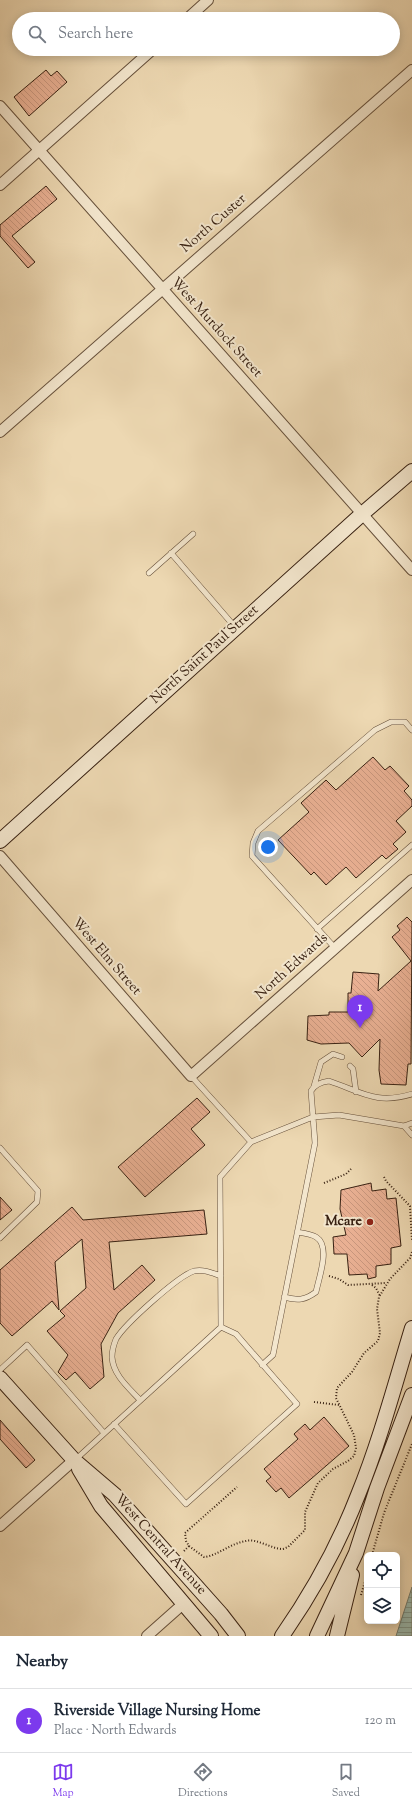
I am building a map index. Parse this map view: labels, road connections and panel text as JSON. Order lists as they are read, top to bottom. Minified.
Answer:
{"streets":{"main road":["North Saint Paul Street","West Central Avenue"],"street":["North Custer","West Murdock Street","West Elm Street","North Edwards"]},"crossings":[["North Custer","West Murdock Street"],["West Murdock Street","North Saint Paul Street"],["West Elm Street","North Edwards"]],"places":["Mcare"],"page":{"search":"Search here","pins":"1","heading":"Nearby","list":[{"mark":"1","name":"Riverside Village Nursing Home","note":"Place · North Edwards","value":"120 m"}],"nav":["Map","Directions","Saved"]}}
